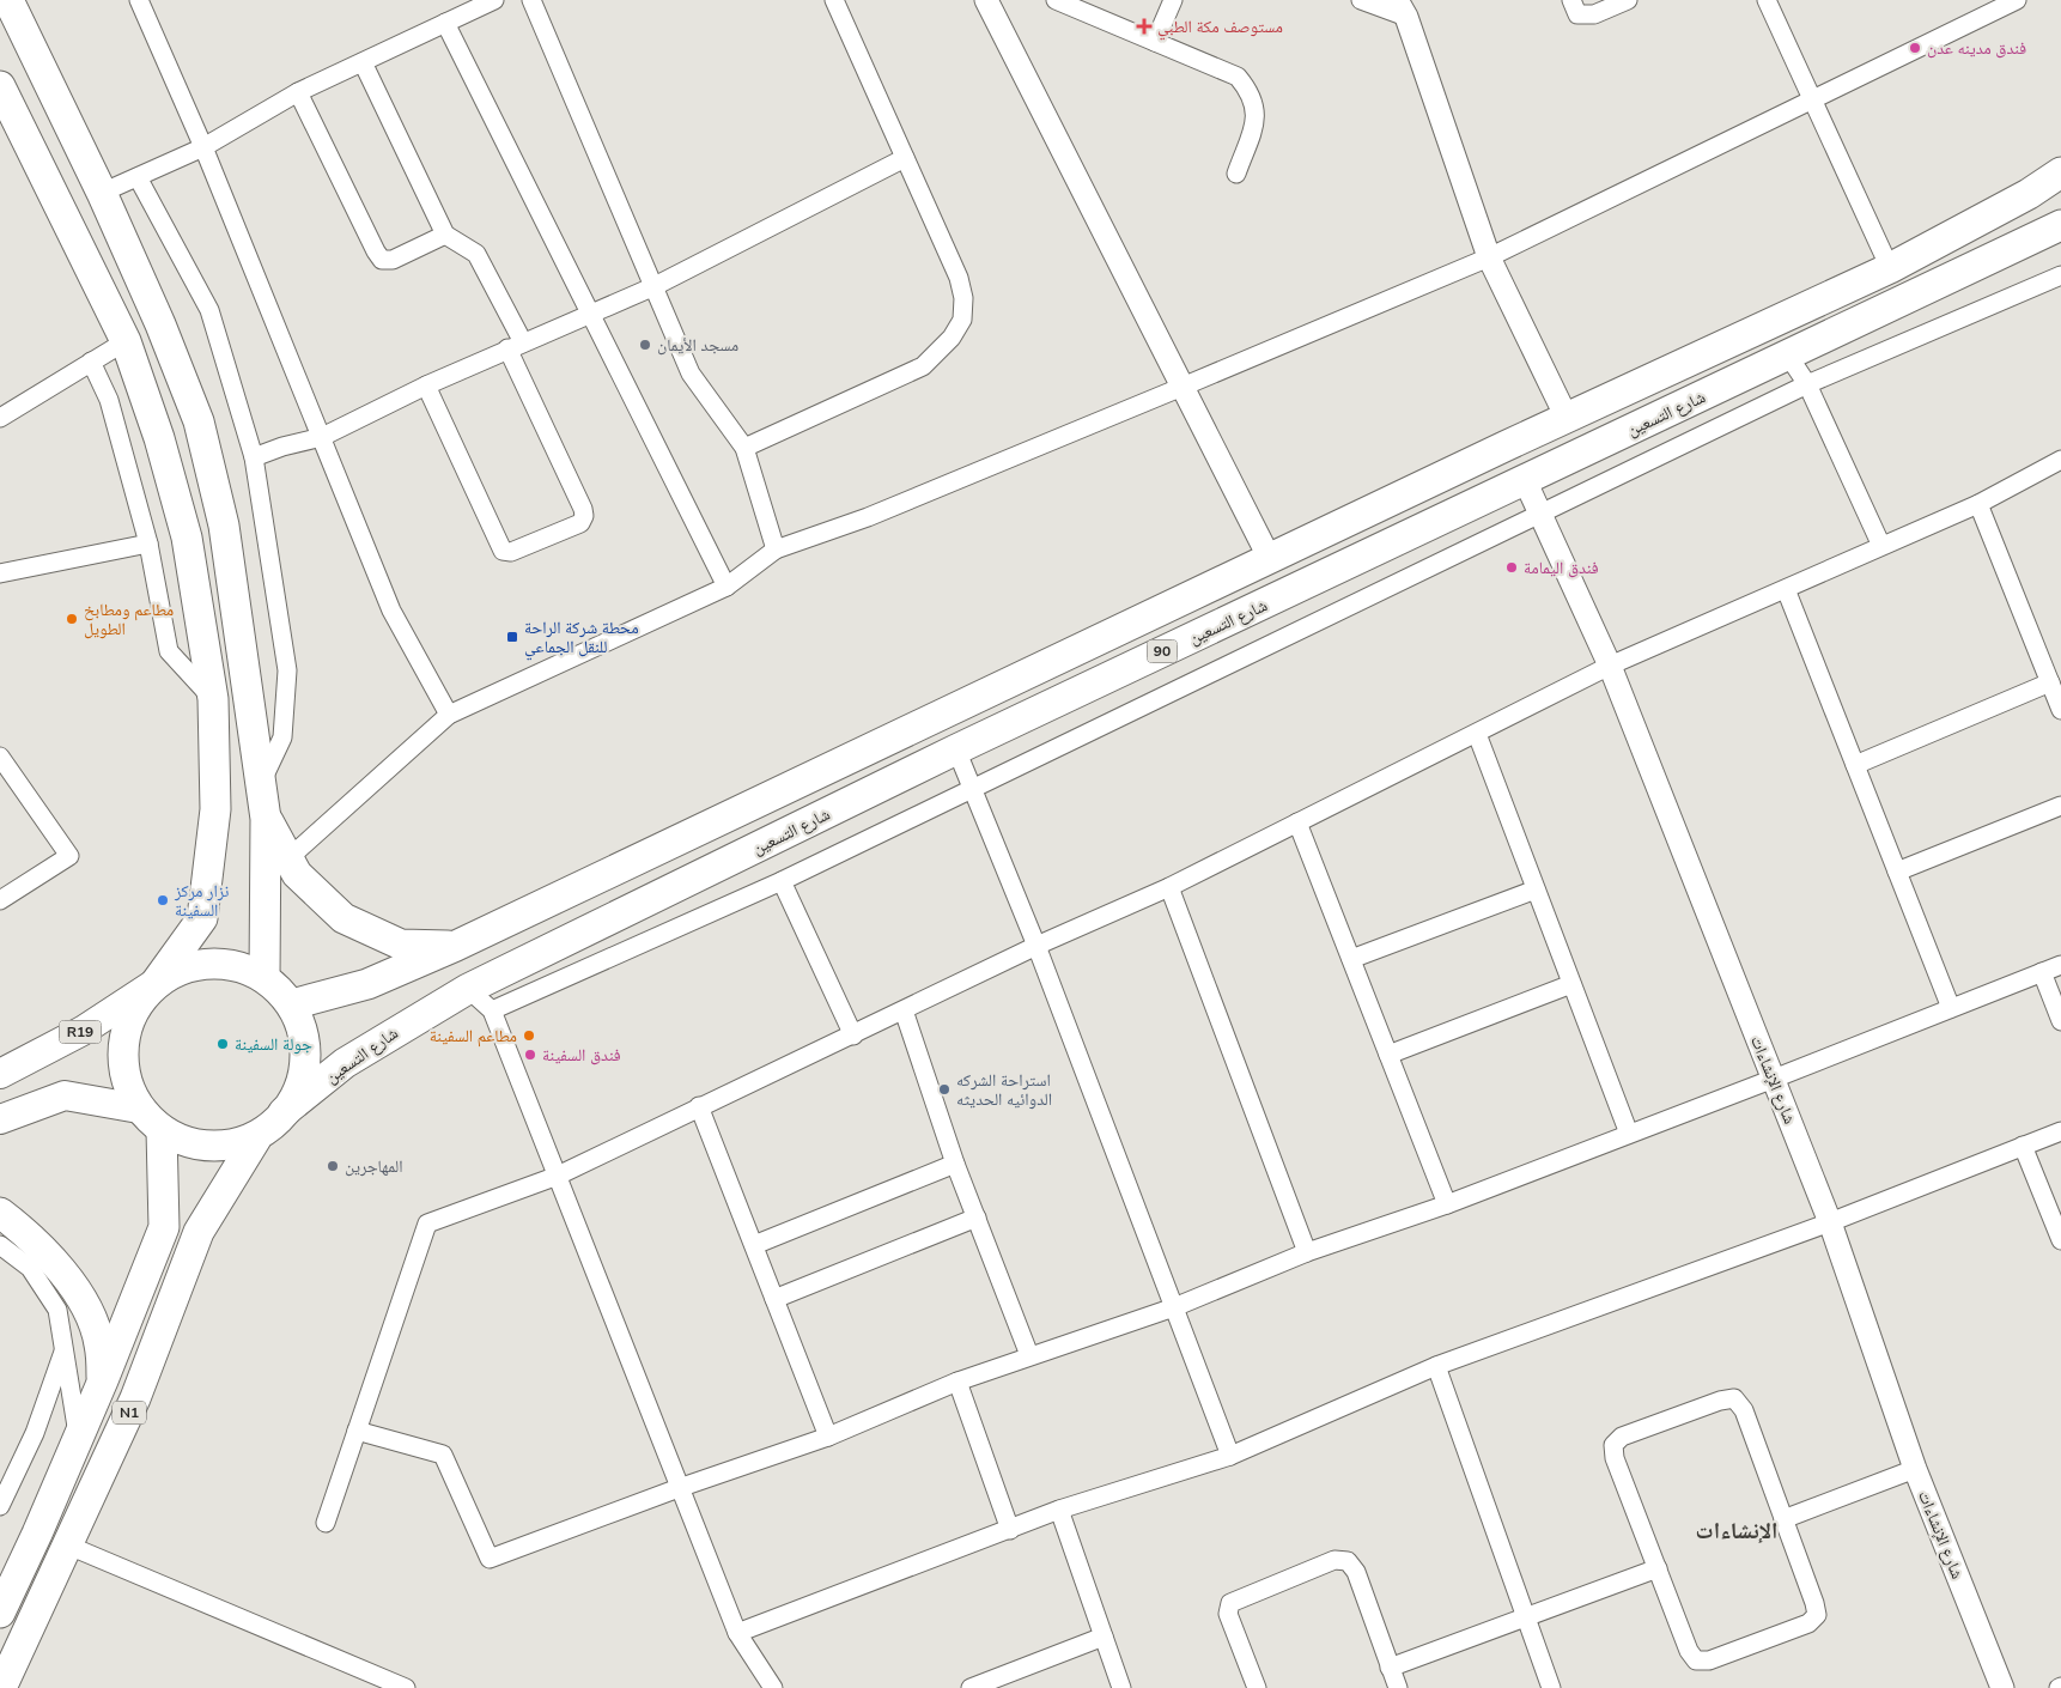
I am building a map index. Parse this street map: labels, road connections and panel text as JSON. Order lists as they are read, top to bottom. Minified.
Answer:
{"streets":{"highway":["شارع التسعين","90","N1"],"main road":["R19"],"street":["شارع الإنشاءات"]},"crossings":[["شارع التسعين","90"],["شارع التسعين","R19"],["شارع التسعين","شارع الإنشاءات"],["شارع التسعين","N1"],["90","R19"],["90","N1"],["R19","N1"]],"districts":["الإنشاءات"],"places":{"health":["مستوصف مكة الطبي"],"other":["فندق مدينه عدن","مسجد الأيمان","فندق اليمامة","مطاعم ومطابخ الطويل","نزار مركز السفينة","مطاعم السفينة","جولة السفينة","فندق السفينة","استراحة الشركه الدوائيه الحديثه","المهاجرين"],"transit":["محطة شركة الراحة للنقل الجماعي"]}}
